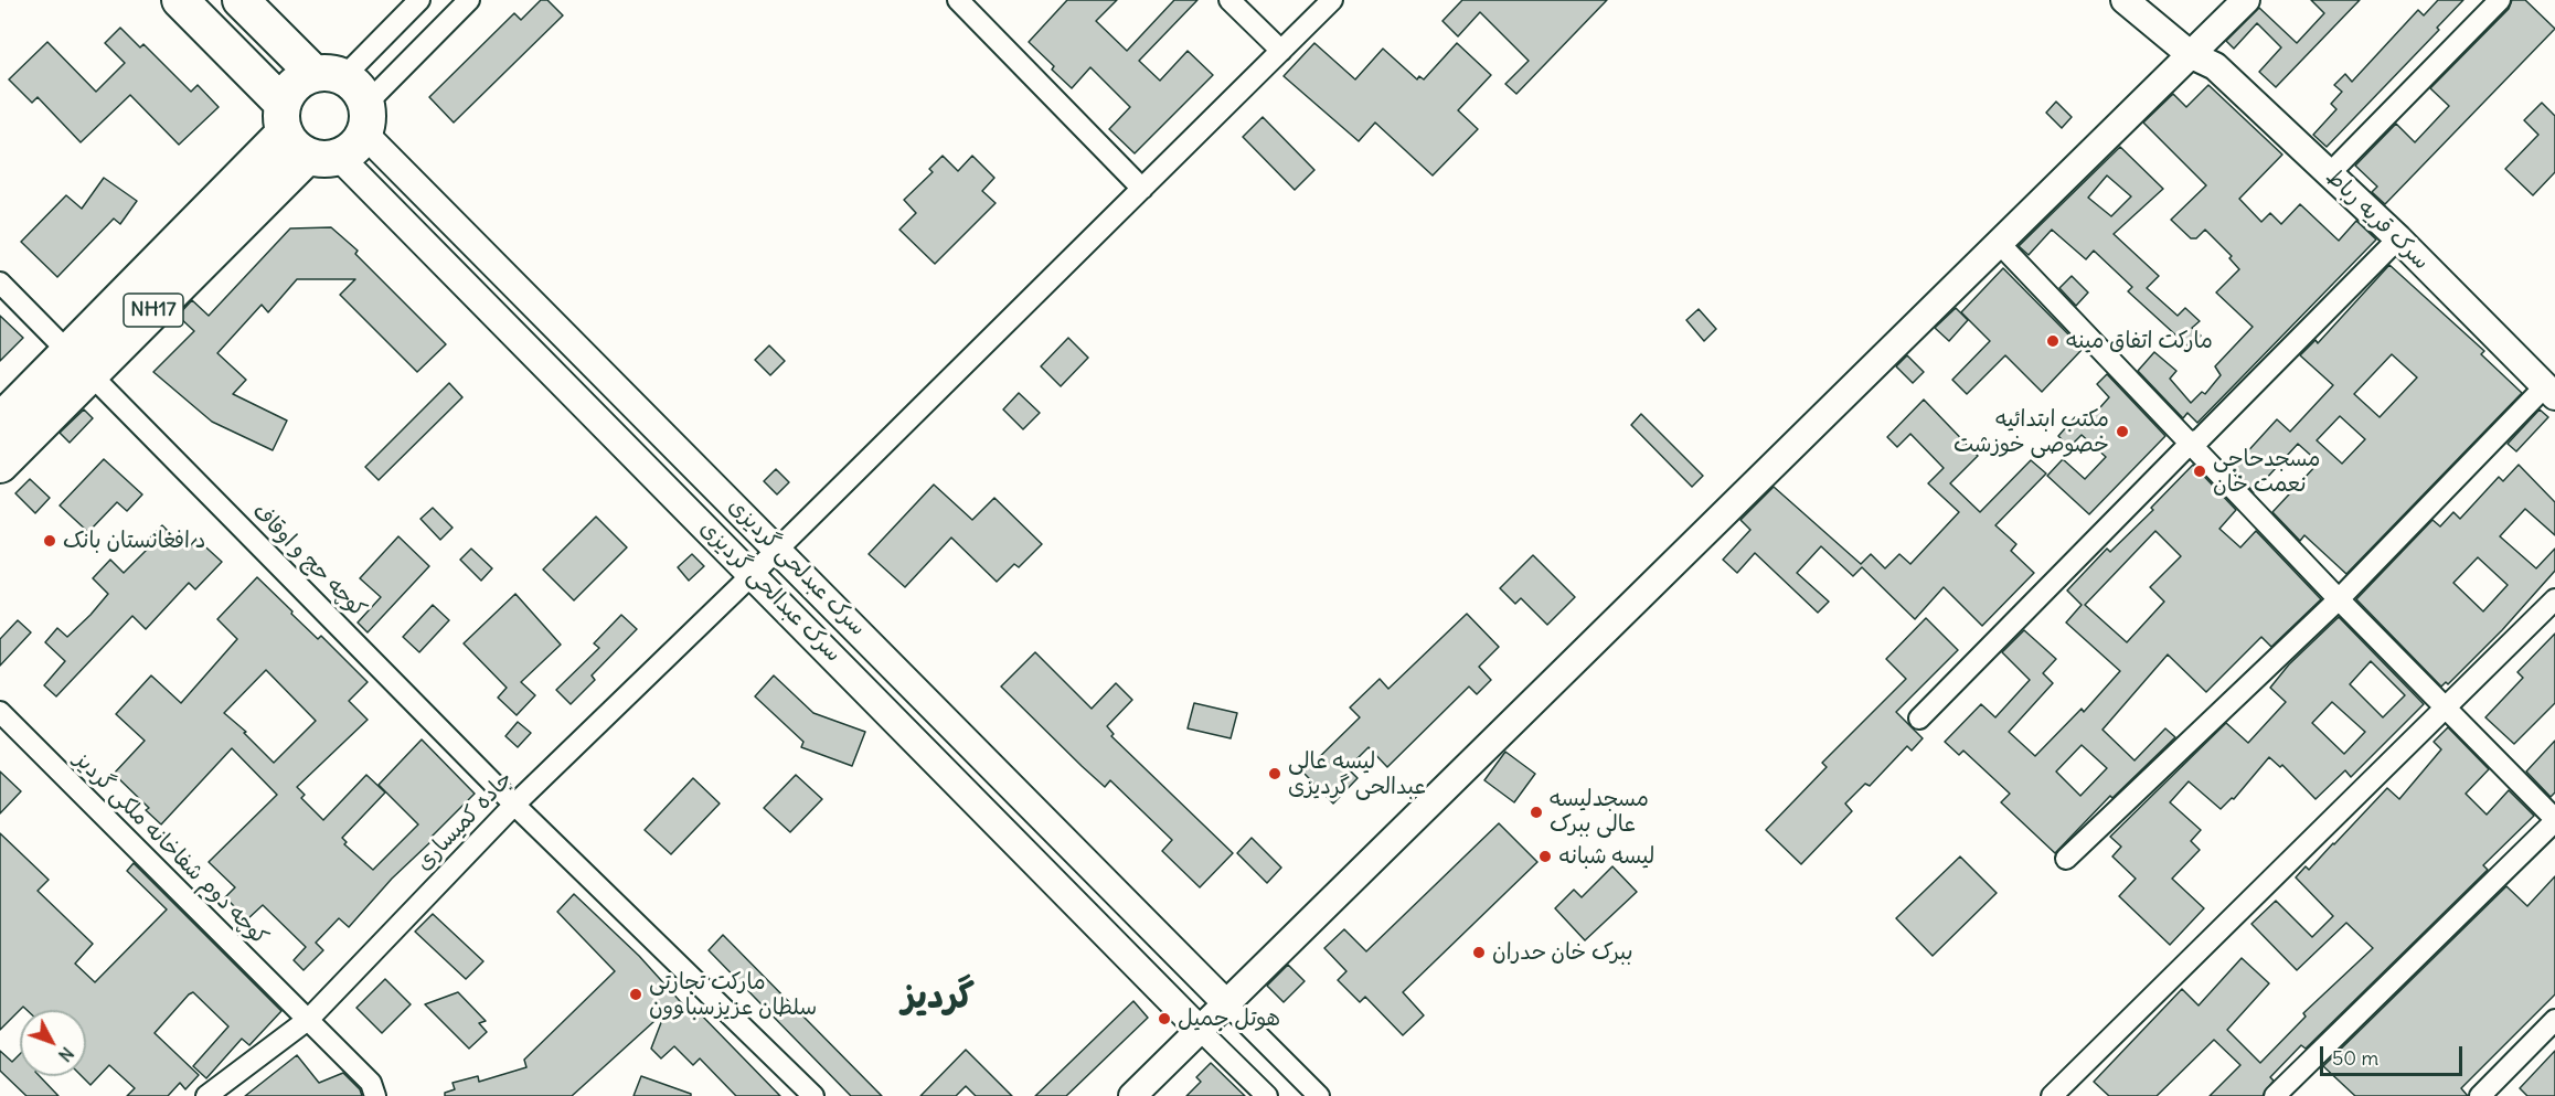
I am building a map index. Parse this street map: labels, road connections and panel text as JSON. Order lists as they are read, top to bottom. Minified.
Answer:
{"streets":{"highway":["NH17"],"main road":["سرک قریه رباط","سرک عبدلحی گردیزی","سرک عبدالحی گردیزی"],"street":["کوچه حج و اوقاف","جاده کمیساری","کوچه دوم شفاخانه ملکی گردیز"]},"crossings":[["NH17","کوچه حج و اوقاف"],["NH17","سرک عبدلحی گردیزی"],["NH17","سرک عبدالحی گردیزی"],["کوچه حج و اوقاف","جاده کمیساری"],["سرک عبدلحی گردیزی","سرک عبدالحی گردیزی"],["سرک عبدلحی گردیزی","جاده کمیساری"],["سرک عبدالحی گردیزی","جاده کمیساری"],["جاده کمیساری","کوچه دوم شفاخانه ملکی گردیز"]],"districts":["گردیز"],"places":["مارکت اتفاق مینه","مکتب ابتدائیه خصوصی خوزشت","مسجدحاجی نعمت خان","د افغانستان بانک","لیسه عالی عبدالحی گردیزی","مسجدلیسه عالی ببرک","لیسه شبانه","ببرک خان حدران","مارکت تجارتی سلطان عزیزسباوون","هوتل جمیل"],"scale_bar":"50 m","north":"bottom right"}
